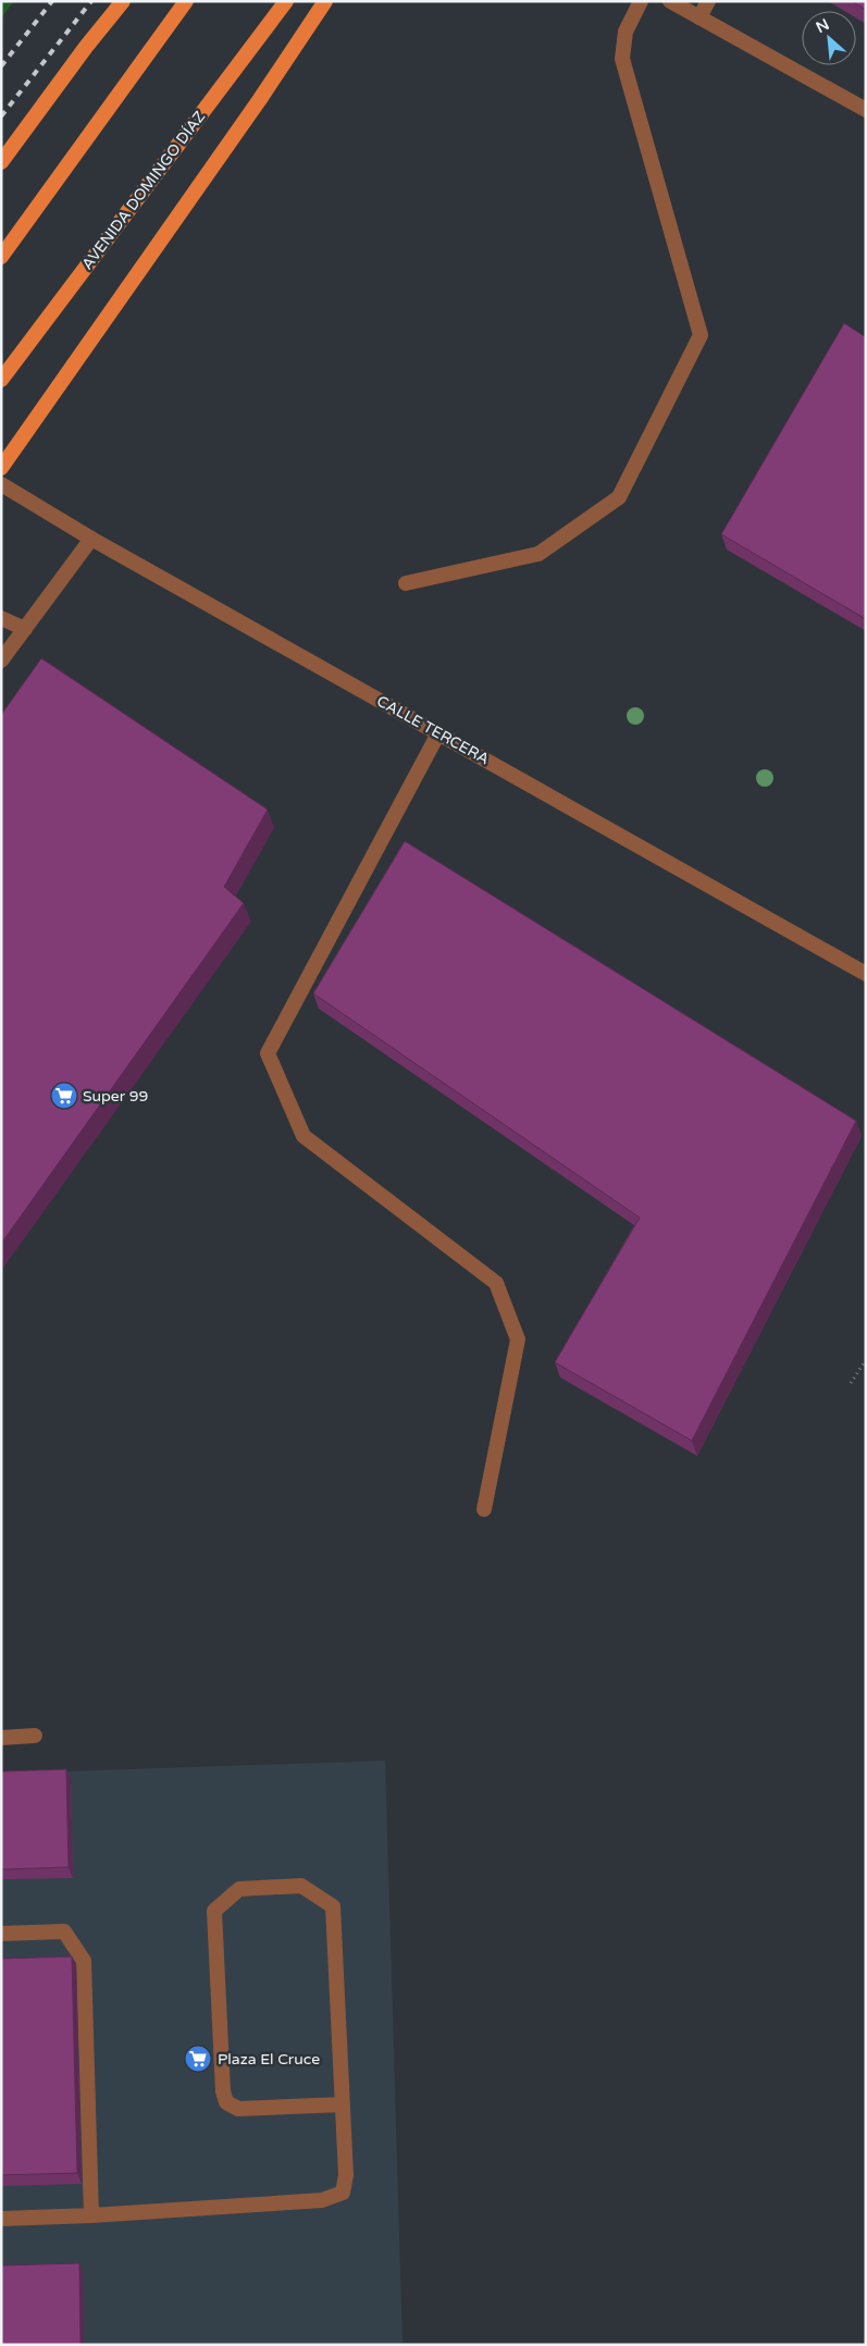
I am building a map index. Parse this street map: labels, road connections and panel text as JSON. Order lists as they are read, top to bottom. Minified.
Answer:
{"streets":{"main road":["AVENIDA DOMINGO DÍAZ"],"street":["CALLE TERCERA"]},"places":{"supermarket":["Super 99","Plaza El Cruce"]},"north":"top left"}
